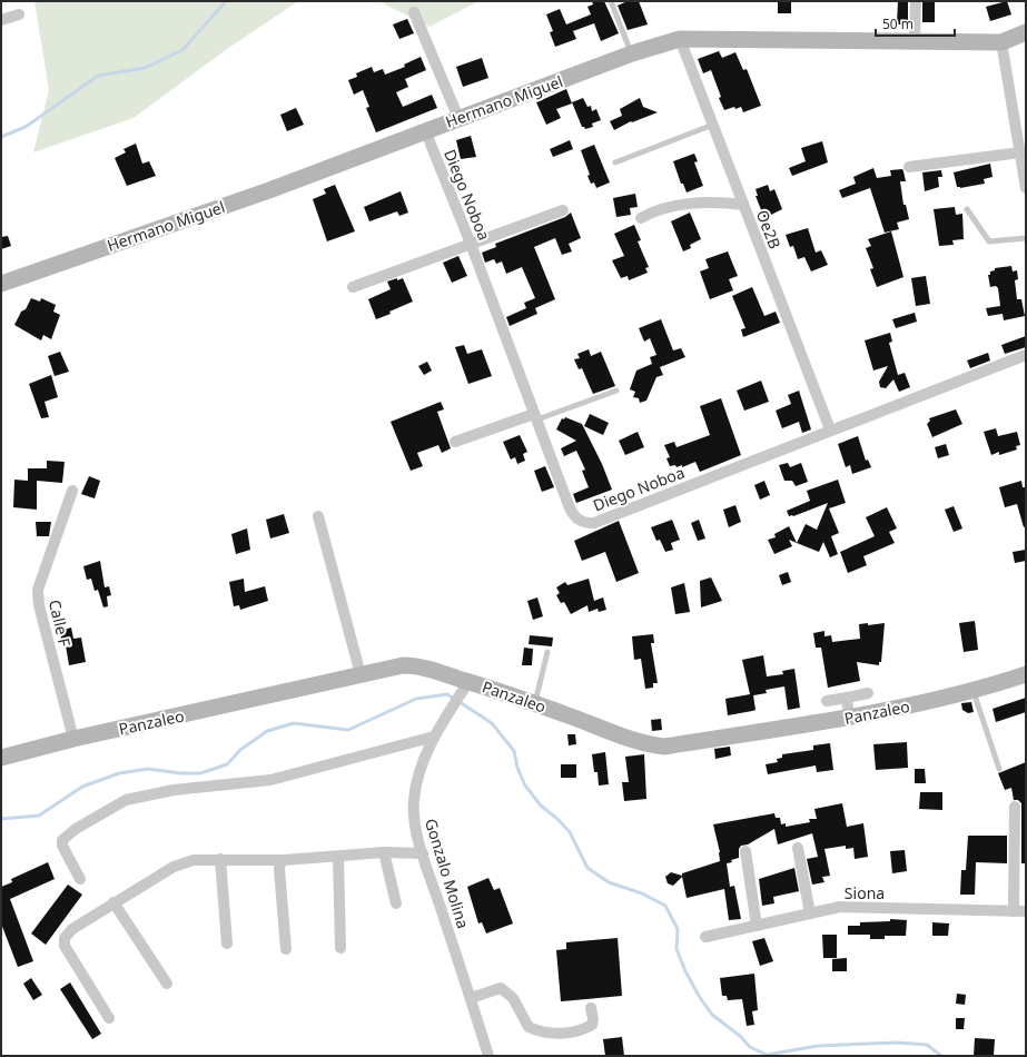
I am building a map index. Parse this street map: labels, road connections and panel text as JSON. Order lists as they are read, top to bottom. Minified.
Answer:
{"streets":{"street":["Hermano Miguel","Diego Noboa","Oe2B","Calle F","Panzaleo","Gonzalo Molina","Siona"]},"crossings":[["Hermano Miguel","Diego Noboa"],["Hermano Miguel","Oe2B"],["Diego Noboa","Oe2B"],["Calle F","Panzaleo"],["Panzaleo","Gonzalo Molina"]],"scale_bar":"50 m"}
